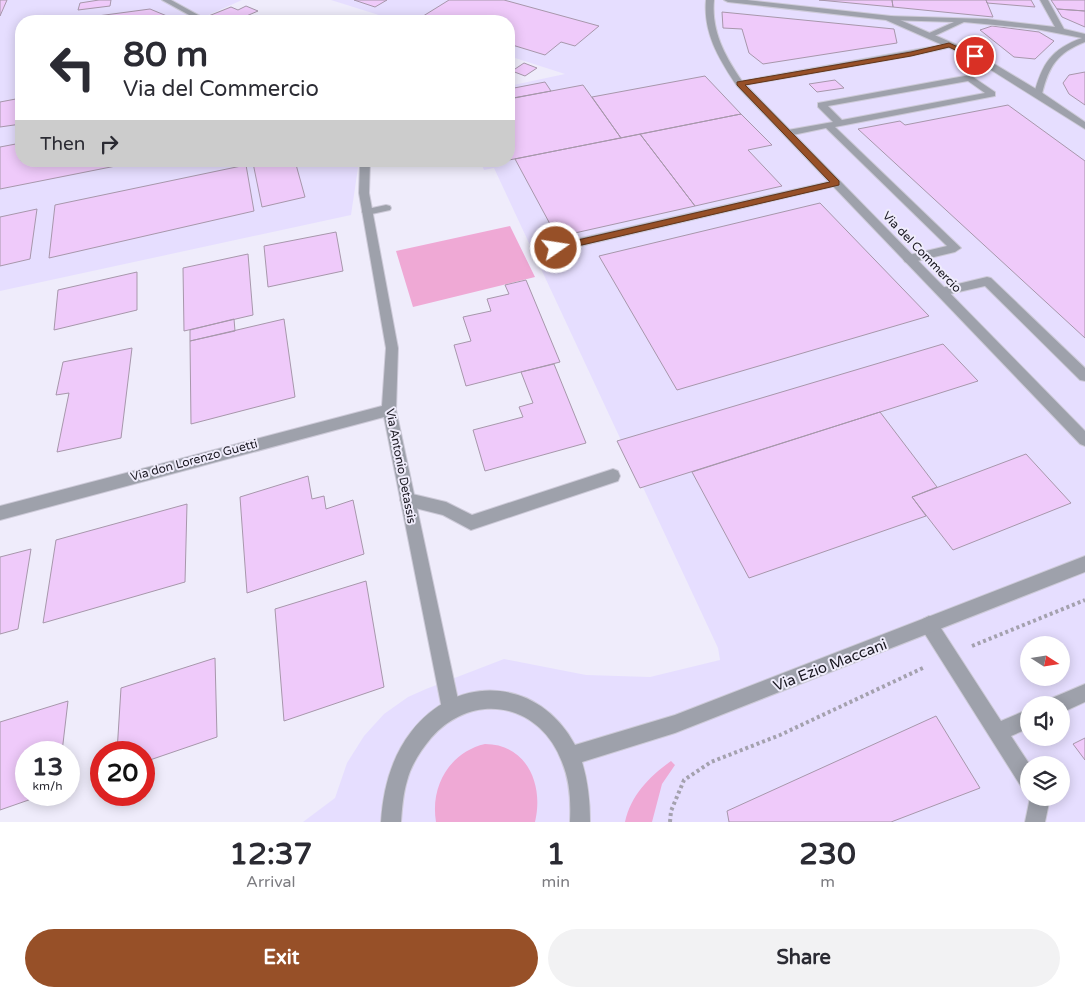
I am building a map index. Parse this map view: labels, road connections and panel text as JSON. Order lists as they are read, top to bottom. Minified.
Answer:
{"streets":{"street":["Via del Commercio","Via don Lorenzo Guetti","Via Antonio Detassis","Via Ezio Maccani"]},"crossings":[["Via don Lorenzo Guetti","Via Antonio Detassis"]],"north":"right","page":{"turn":["80 m","Via del Commercio"],"then":"Then","speed":"13 km/h","limit":"20","eta":["12:37","Arrival","1","min","230","m"],"buttons":["Exit","Share"]}}
